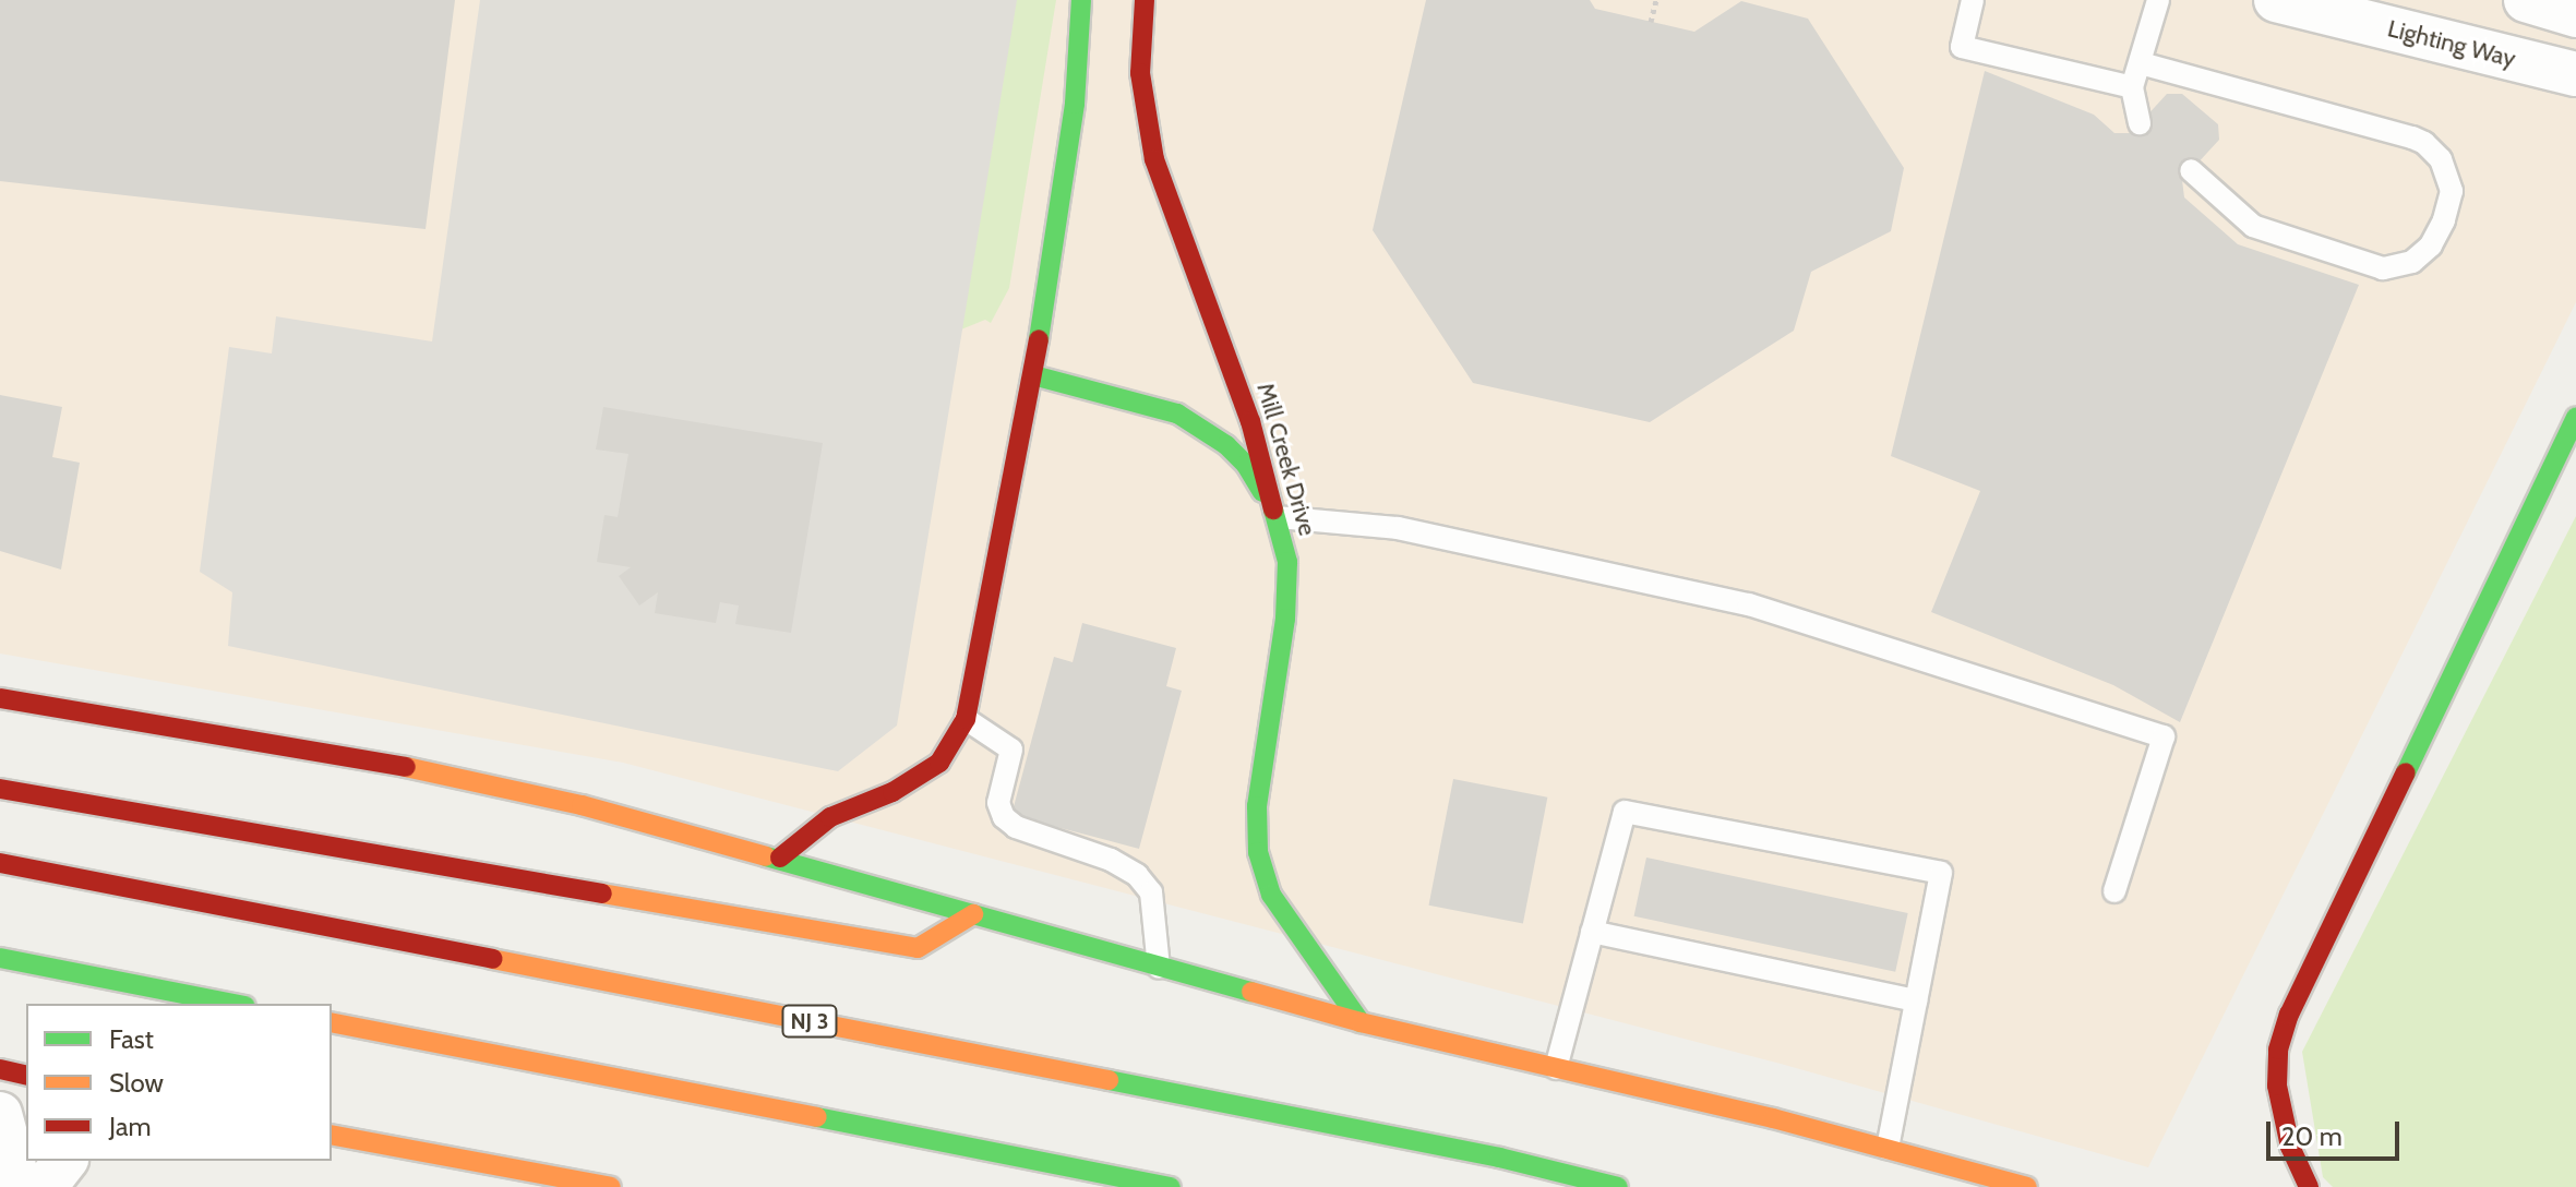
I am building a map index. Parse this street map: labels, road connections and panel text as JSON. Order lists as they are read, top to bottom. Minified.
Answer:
{"streets":{"main road":["Mill Creek Drive","NJ 3"],"street":["Lighting Way"]},"legend":["Fast","Slow","Jam"],"scale_bar":"20 m"}
